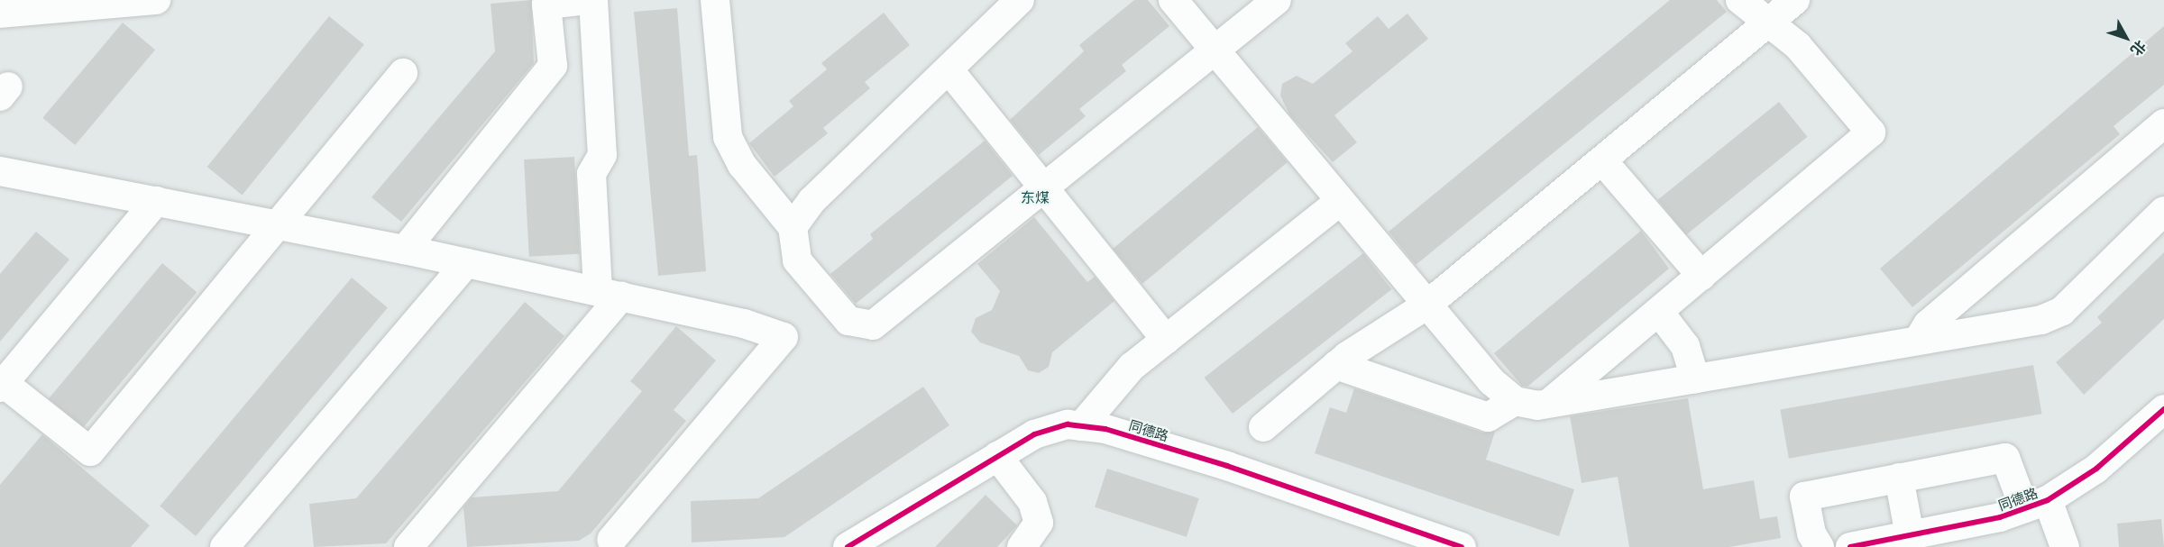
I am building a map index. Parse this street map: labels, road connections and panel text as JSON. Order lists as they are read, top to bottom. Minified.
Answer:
{"streets":{"street":["同德路"]},"districts":["东煤"],"north":"bottom right"}
